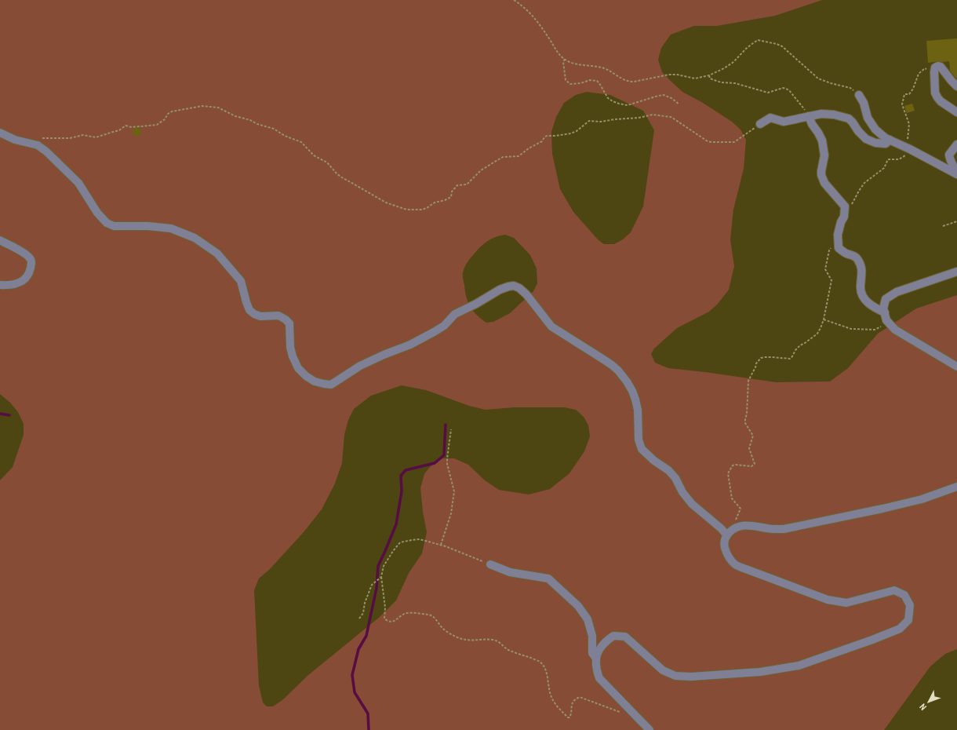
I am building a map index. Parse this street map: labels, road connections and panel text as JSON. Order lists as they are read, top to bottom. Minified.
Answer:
{"north":"bottom left"}
